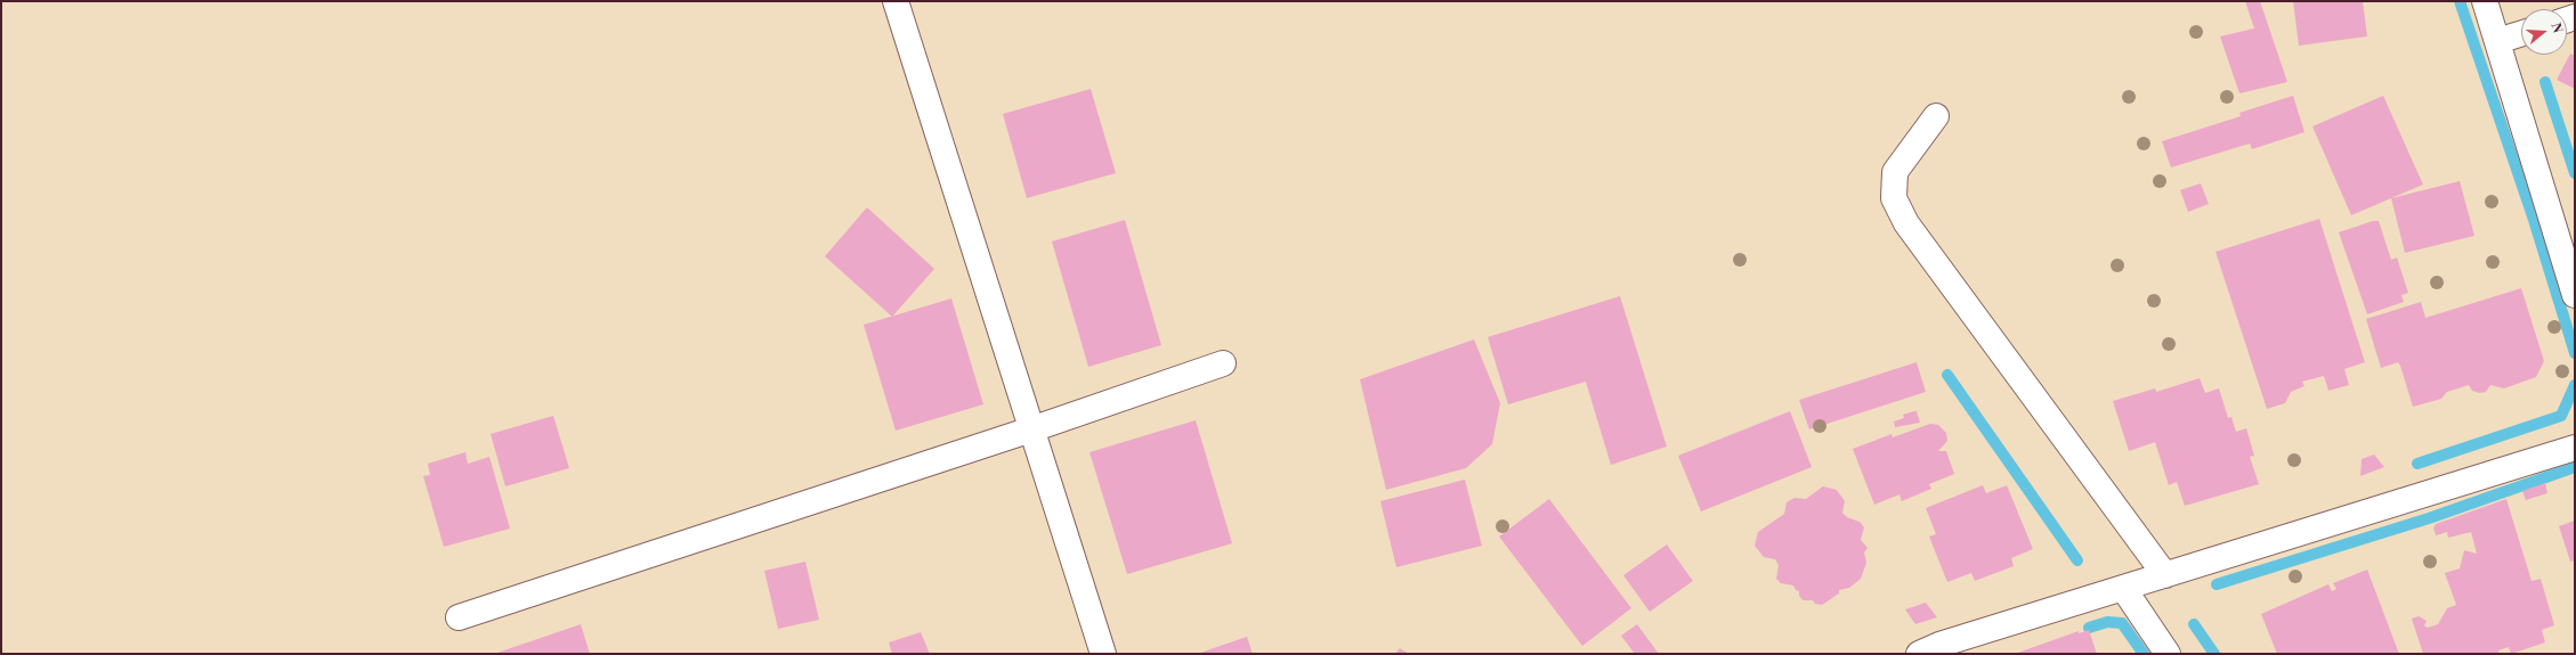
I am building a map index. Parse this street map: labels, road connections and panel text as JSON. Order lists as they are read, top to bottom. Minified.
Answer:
{"north":"right"}
